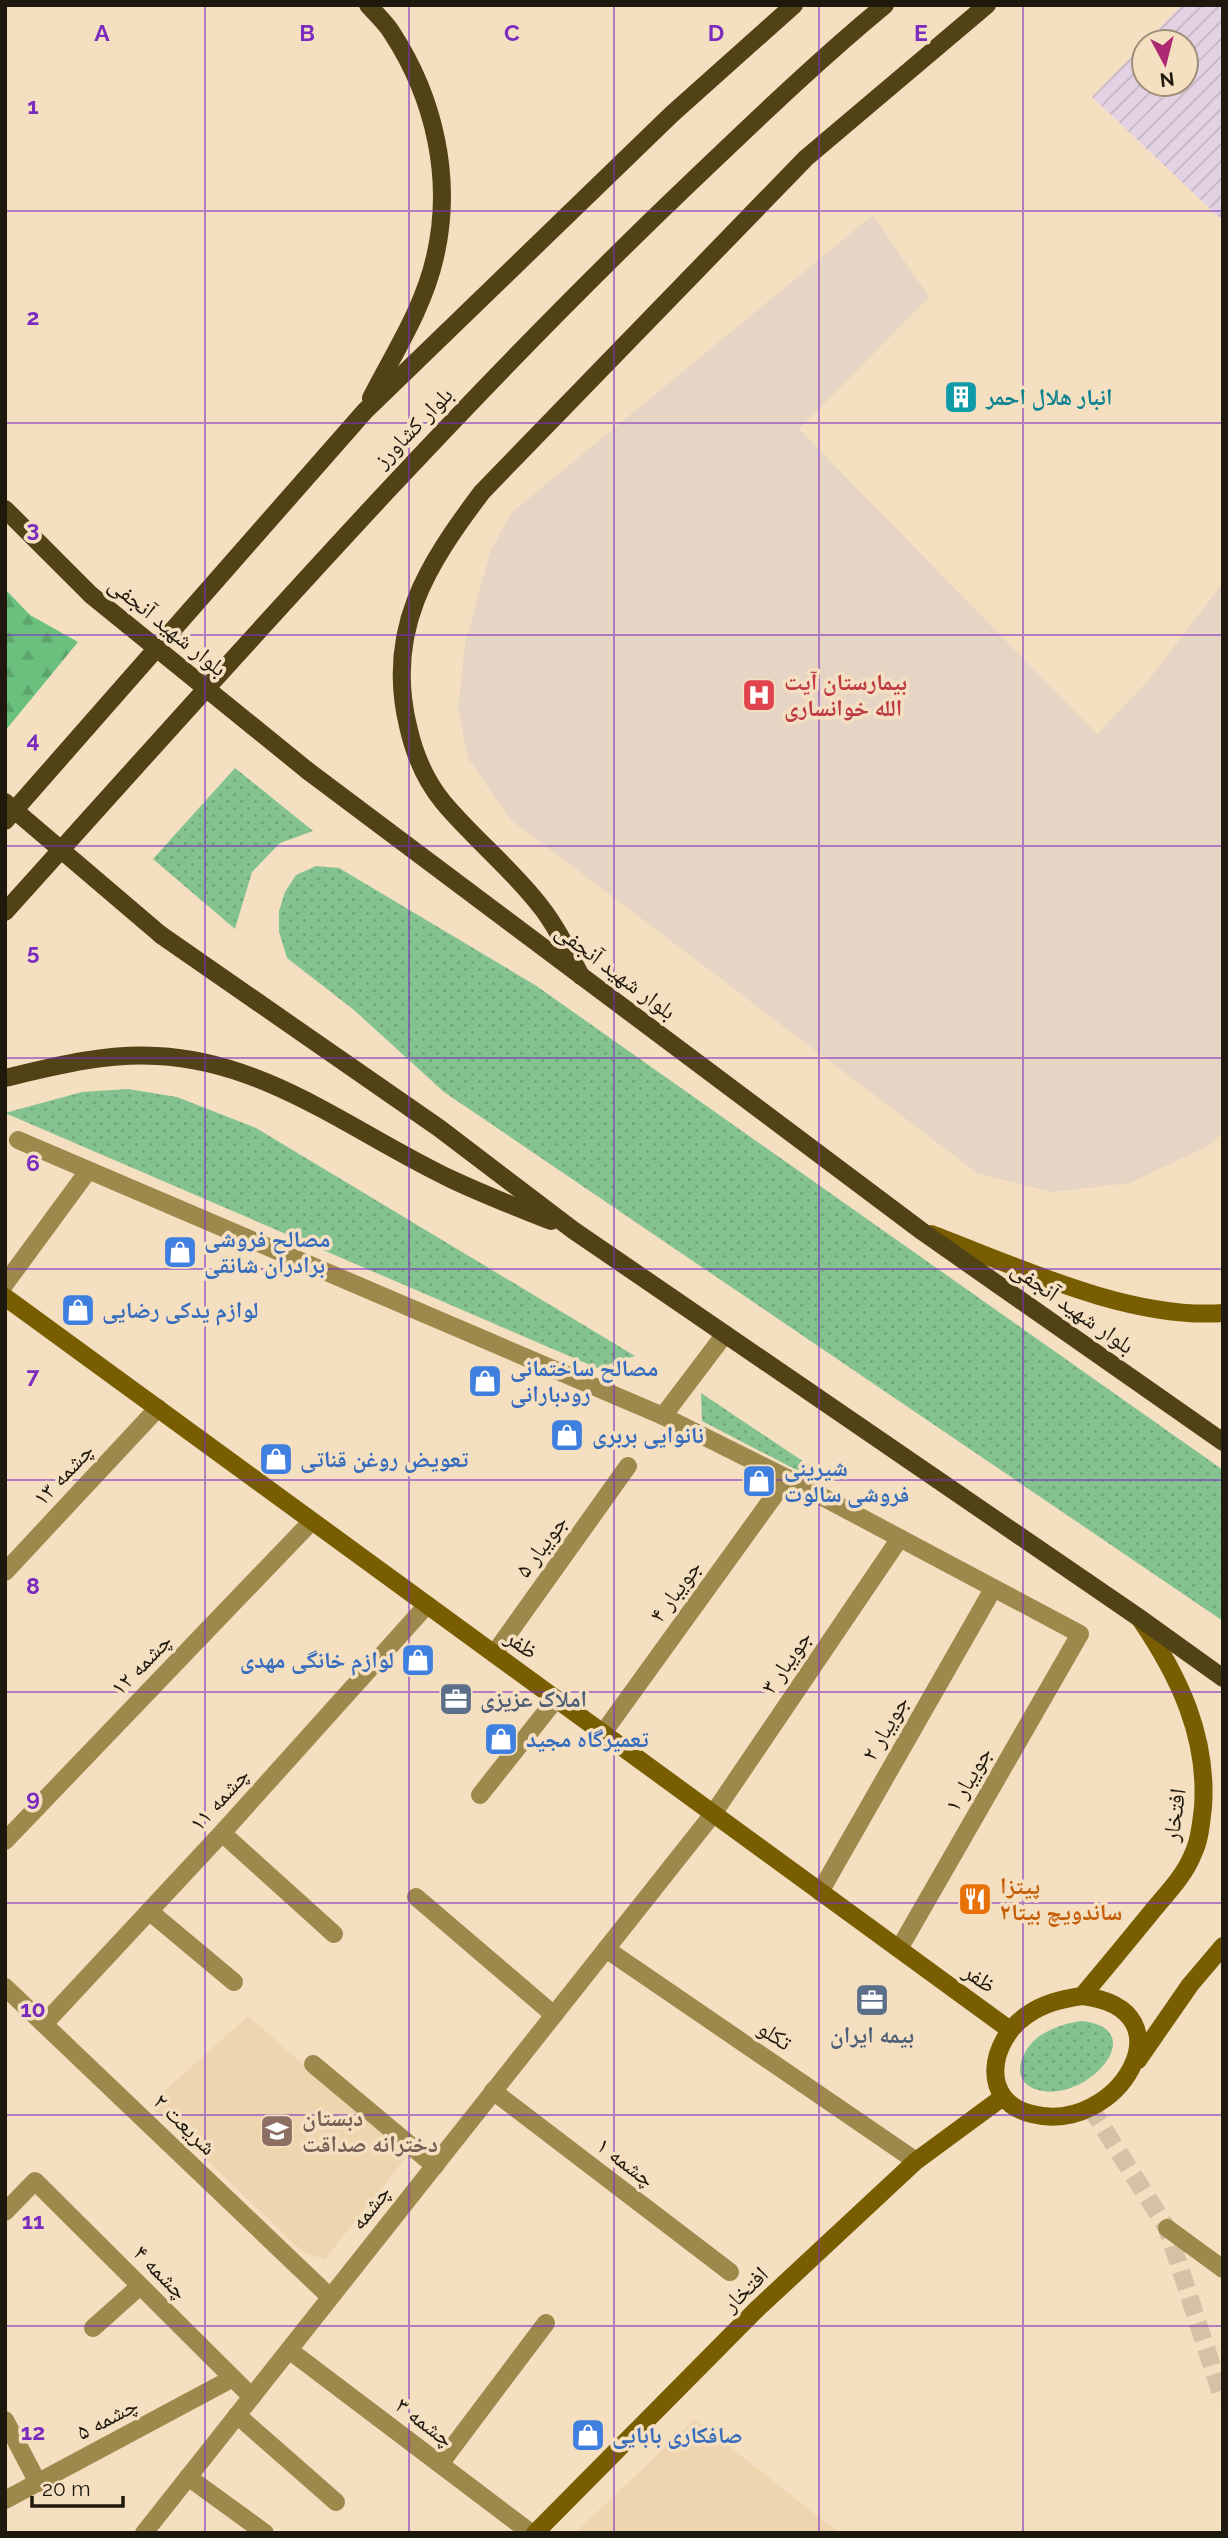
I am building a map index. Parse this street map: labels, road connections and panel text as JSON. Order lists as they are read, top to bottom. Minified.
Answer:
{"streets":{"main road":["بلوار کشاورز","بلوار شهید آنجفی"],"street":["چشمه ۱۳","جویبار ۵","جویبار ۴","ظفر","جویبار ۳","چشمه ۱۲","جویبار ۲","جویبار ۱","چشمه ۱۱","افتخار","تکلو","شریعت ۲","چشمه ۱","چشمه","چشمه ۴","چشمه ۵","چشمه ۳"]},"crossings":[["چشمه ۱۳","ظفر"],["جویبار ۵","ظفر"],["جویبار ۴","ظفر"],["ظفر","جویبار ۳"],["ظفر","چشمه ۱۲"],["ظفر","جویبار ۲"],["ظفر","جویبار ۱"],["ظفر","چشمه ۱۱"],["ظفر","افتخار"],["ظفر","چشمه"],["جویبار ۳","چشمه"],["جویبار ۲","جویبار ۱"],["چشمه ۱۱","شریعت ۲"],["افتخار","تکلو"],["افتخار","چشمه ۳"],["تکلو","چشمه"],["شریعت ۲","چشمه"],["چشمه ۱","چشمه"],["چشمه","چشمه ۴"],["چشمه","چشمه ۳"],["چشمه ۴","چشمه ۵"]],"places":{"building":["انبار هلال احمر"],"hospital":["بیمارستان آیت الله خوانساری"],"shop":["مصالح فروشی برادران شانقی","لوازم یدکی رضایی","مصالح ساختمانی رودبارانی","نانوایی بربری","تعویض روغن قناتی","شیرینی فروشی سالوت","لوازم خانگی مهدی","تعمیرگاه مجید","صافکاری بابایی"],"office":["املاک عزیزی","بیمه ایران"],"restaurant":["پیتزا ساندویچ بیتا۲"],"school or university":["دبستان دخترانه صداقت"]},"scale_bar":"20 m","north":"bottom","grid":{"columns":["A","B","C","D","E"],"rows":["1","2","3","4","5","6","7","8","9","10","11","12"]}}
